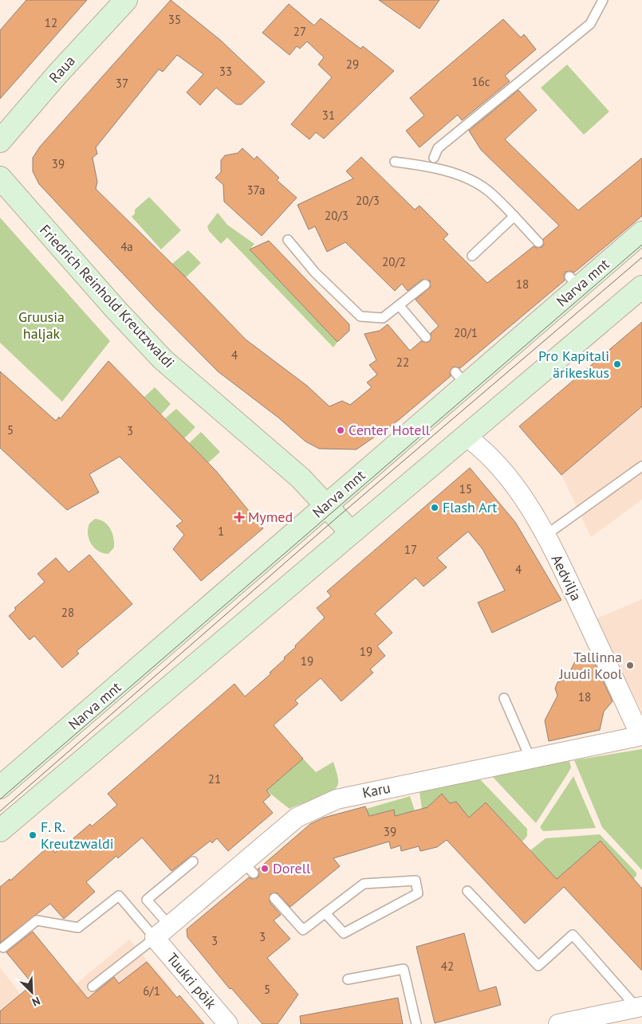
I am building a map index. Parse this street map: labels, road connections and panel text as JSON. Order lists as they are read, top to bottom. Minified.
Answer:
{"streets":{"main road":["Raua","Narva mnt","Friedrich Reinhold Kreutzwaldi"],"street":["Aedvilja","Karu","Tuukri põik"]},"crossings":[["Narva mnt","Friedrich Reinhold Kreutzwaldi"],["Aedvilja","Karu"],["Karu","Tuukri põik"]],"parks":["Gruusia haljak"],"places":{"other":["Pro Kapitali ärikeskus","Center Hotell","Flash Art","Tallinna Juudi Kool","F. R. Kreutzwaldi","Dorell"],"health":["Mymed"]},"house_numbers":["35","12","27","29","33","16c","37","31","39","37a","20/3","20/3","4a","20/2","18","20/1","4","22","5","3","15","1","17","4","28","19","19","18","21","39","3","3","42","5","6/1"],"north":"bottom right"}
